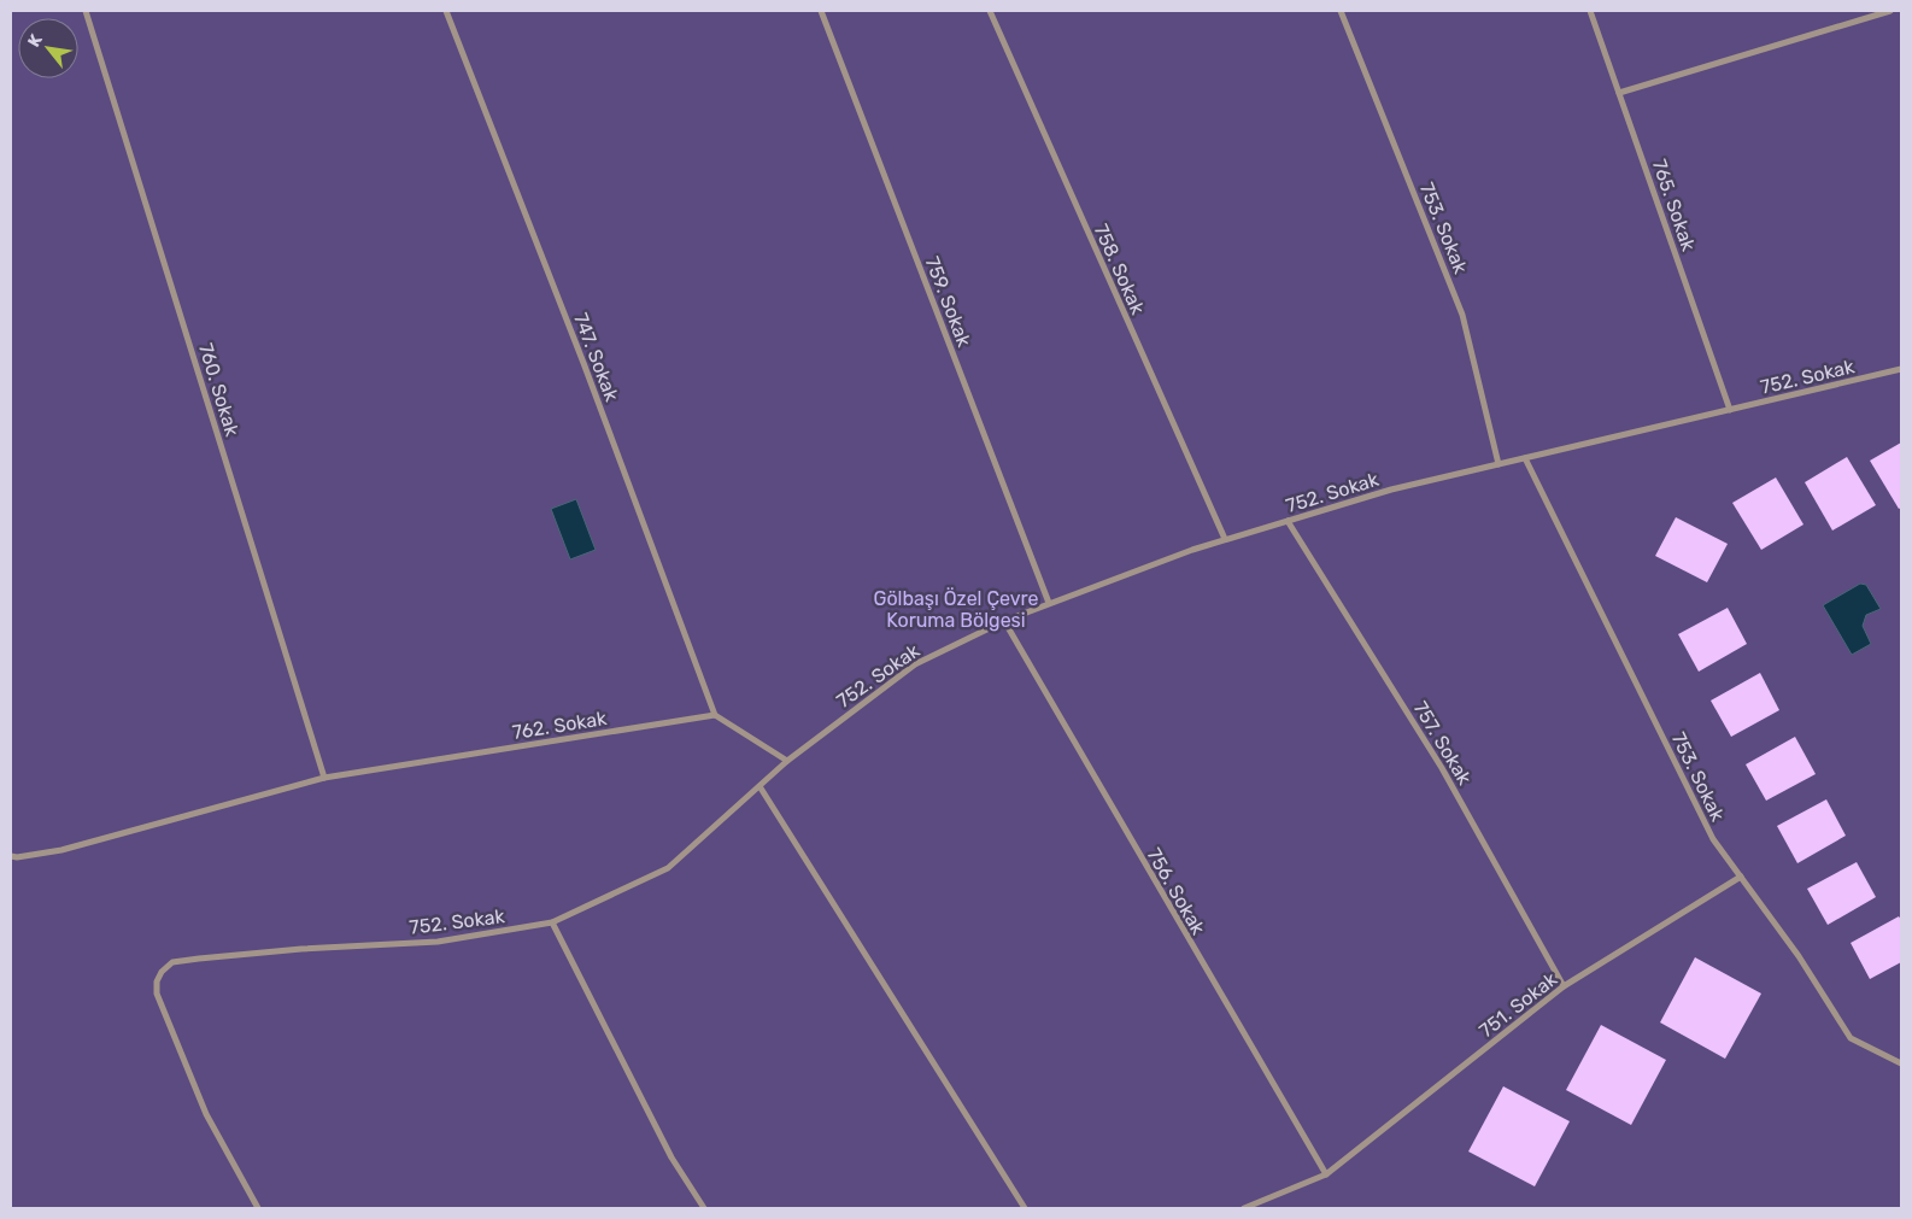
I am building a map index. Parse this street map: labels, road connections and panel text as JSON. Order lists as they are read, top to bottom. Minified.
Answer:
{"streets":{"street":["765. Sokak","753. Sokak","758. Sokak","759. Sokak","747. Sokak","752. Sokak","760. Sokak","762. Sokak","757. Sokak","756. Sokak","751. Sokak"]},"crossings":[["765. Sokak","752. Sokak"],["753. Sokak","752. Sokak"],["753. Sokak","751. Sokak"],["758. Sokak","752. Sokak"],["759. Sokak","752. Sokak"],["747. Sokak","762. Sokak"],["752. Sokak","757. Sokak"],["752. Sokak","756. Sokak"],["760. Sokak","762. Sokak"],["757. Sokak","751. Sokak"],["756. Sokak","751. Sokak"]],"parks":["Gölbaşı Özel Çevre Koruma Bölgesi"],"north":"top left"}
